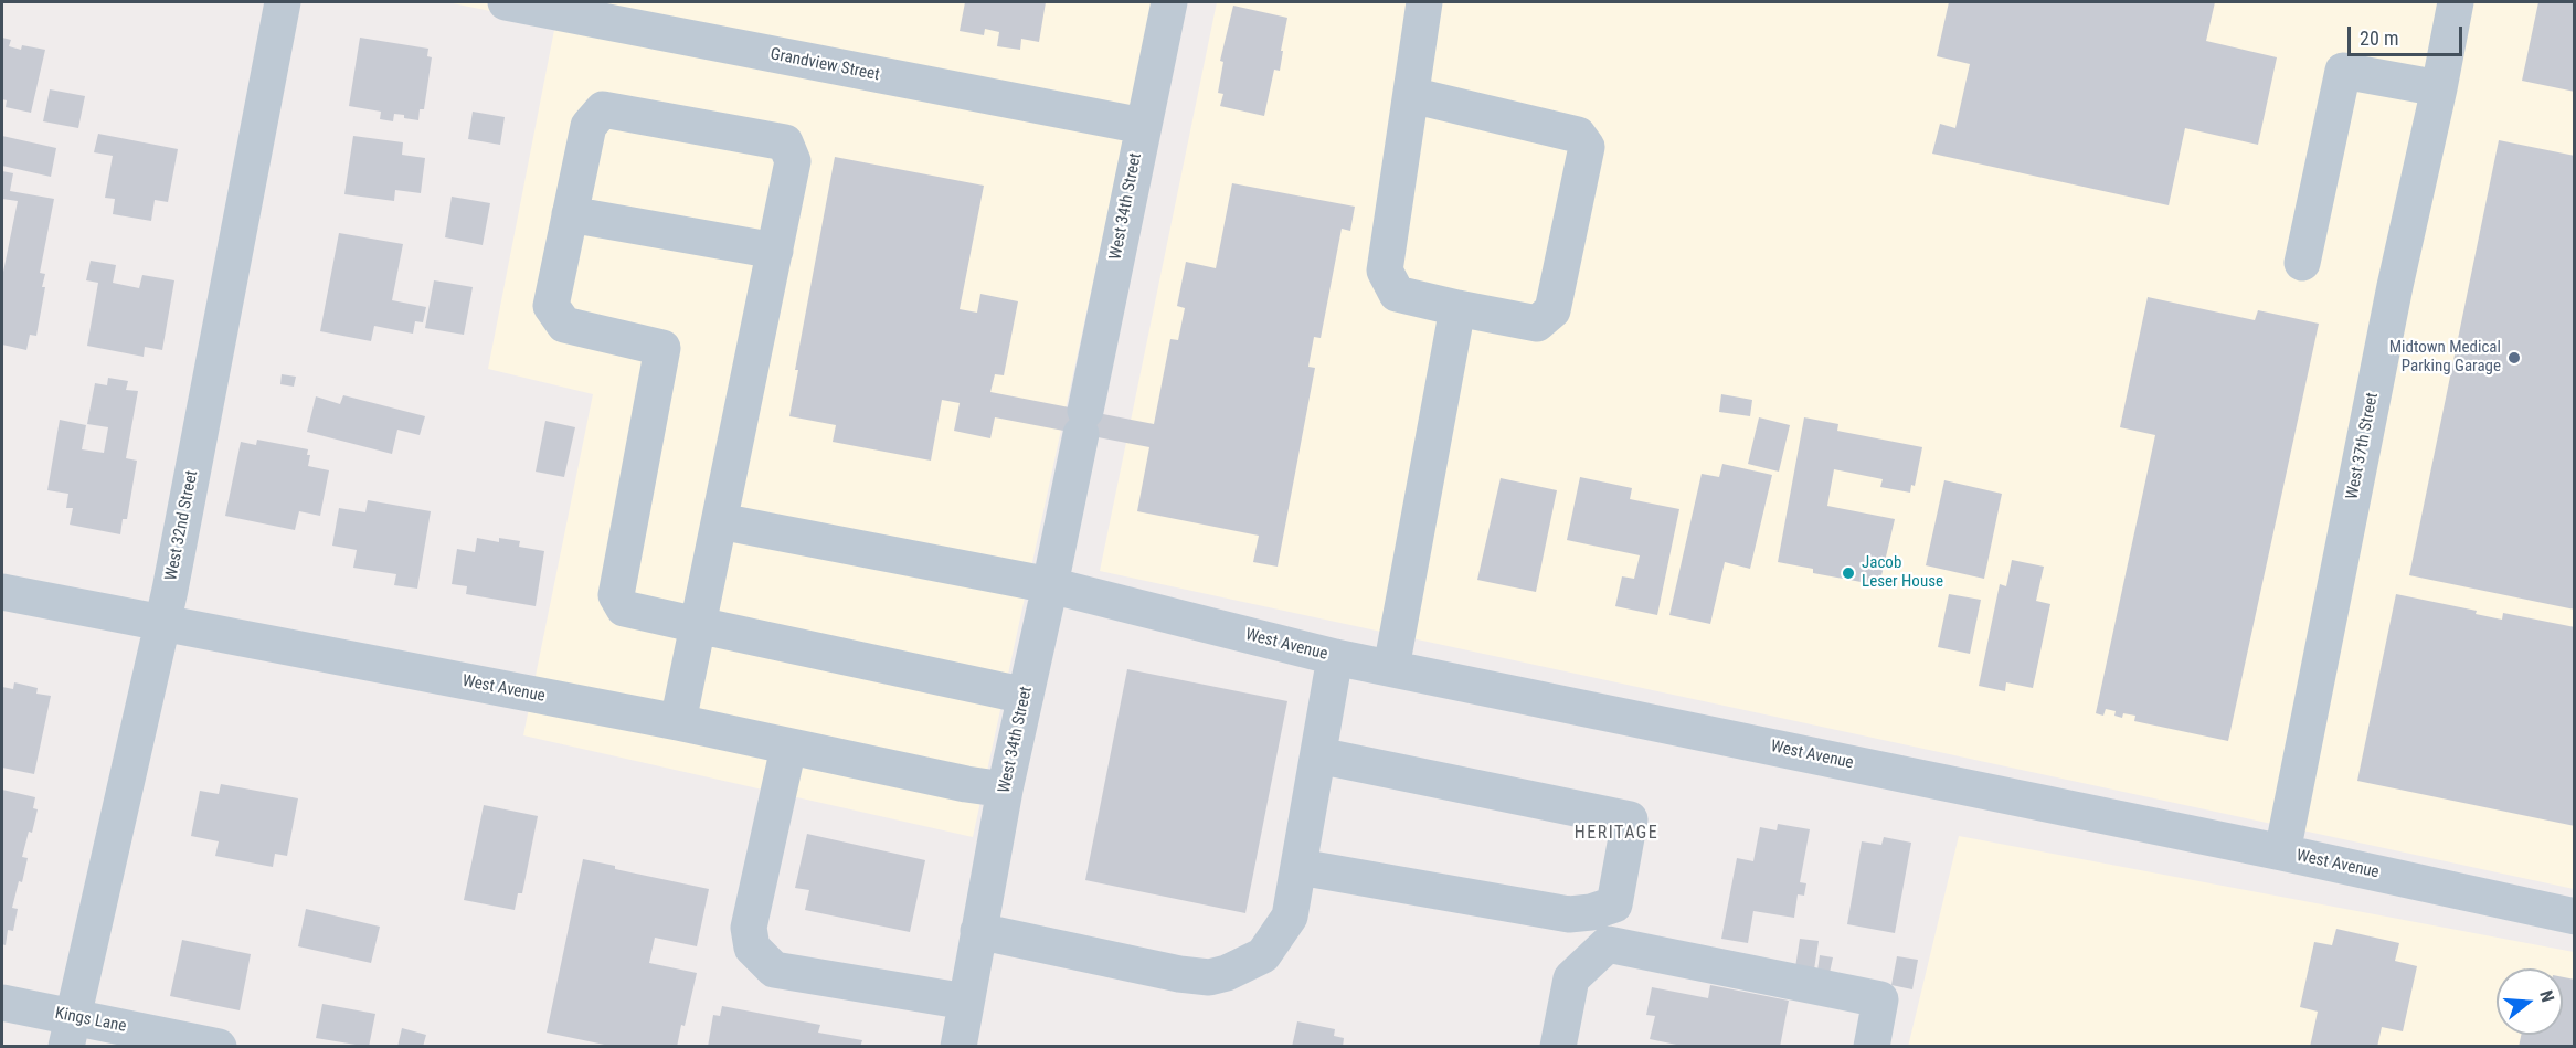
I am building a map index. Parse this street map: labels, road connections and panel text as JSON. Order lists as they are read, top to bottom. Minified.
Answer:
{"streets":{"street":["Grandview Street","West 34th Street","West 37th Street","West 32nd Street","West Avenue","Kings Lane"]},"crossings":[["Grandview Street","West 34th Street"],["West 34th Street","West Avenue"],["West 37th Street","West Avenue"],["West 32nd Street","West Avenue"],["West 32nd Street","Kings Lane"]],"districts":["HERITAGE"],"places":["Midtown Medical Parking Garage","Jacob Leser House"],"scale_bar":"20 m","north":"right"}
